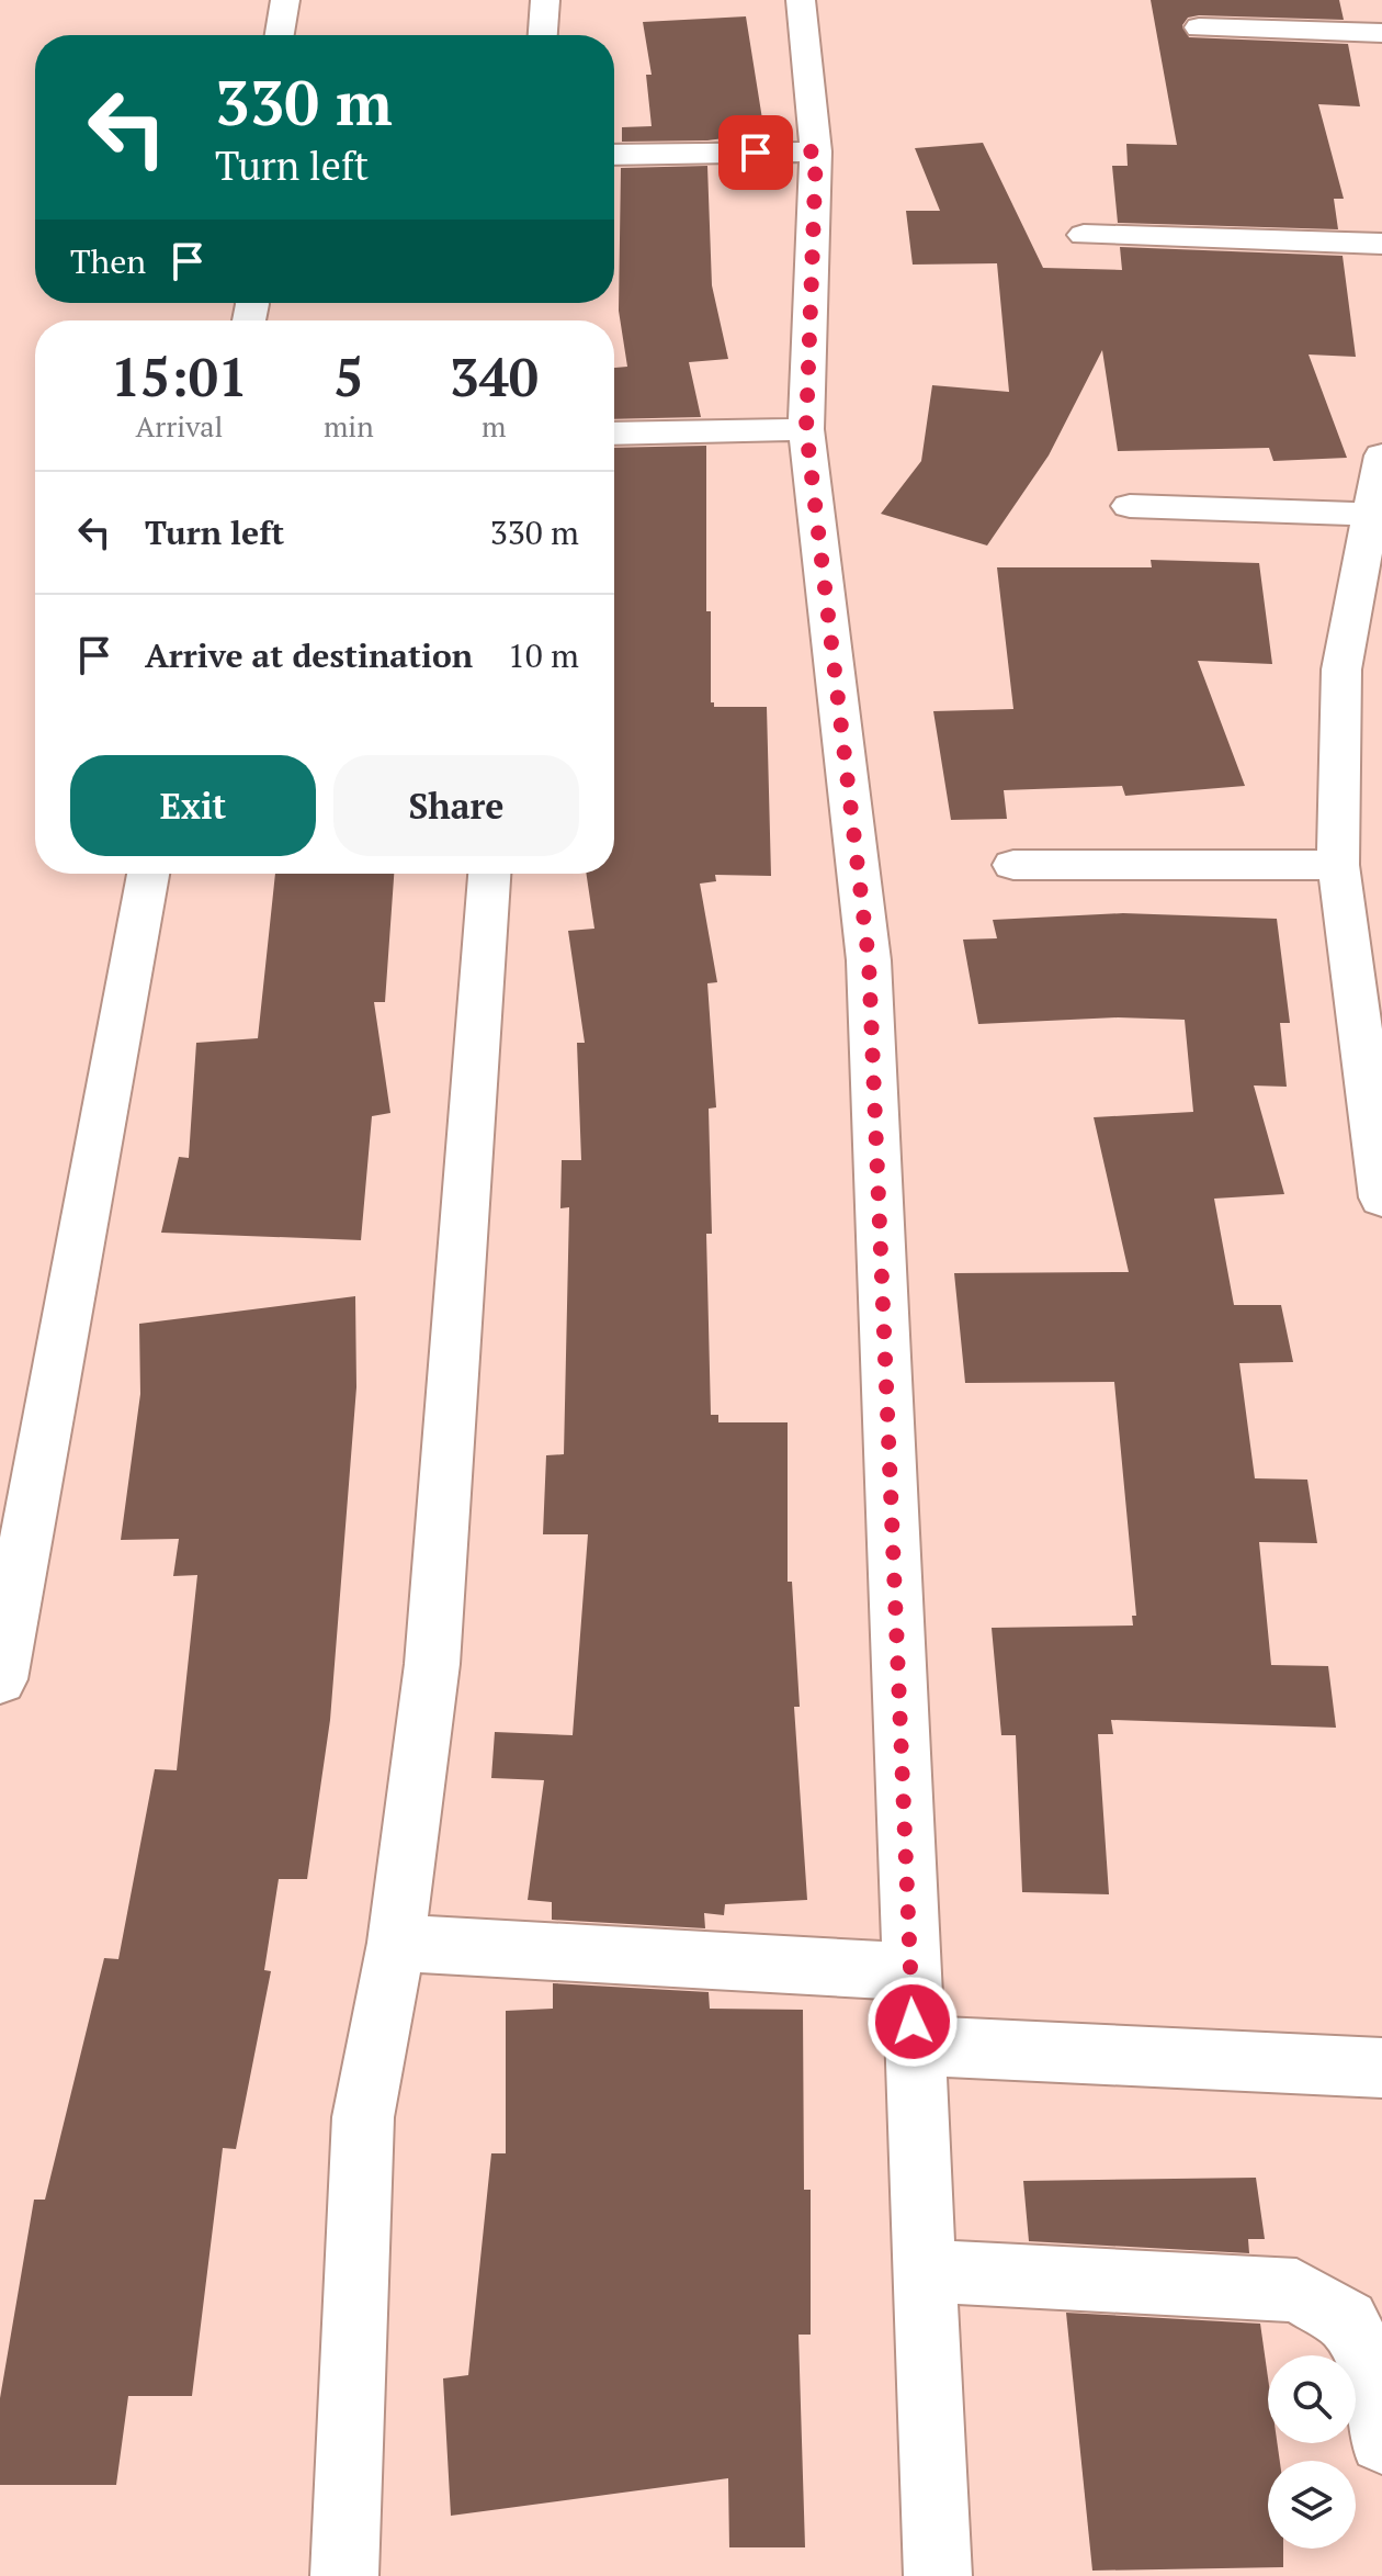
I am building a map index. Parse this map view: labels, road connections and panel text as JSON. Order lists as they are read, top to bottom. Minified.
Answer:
{"page":{"turn":["330 m","Turn left"],"then":"Then","eta":["15:01","Arrival","5","min","340","m"],"list":[{"name":"Turn left","value":"330 m"},{"name":"Arrive at destination","value":"10 m"}],"buttons":["Exit","Share"]}}
